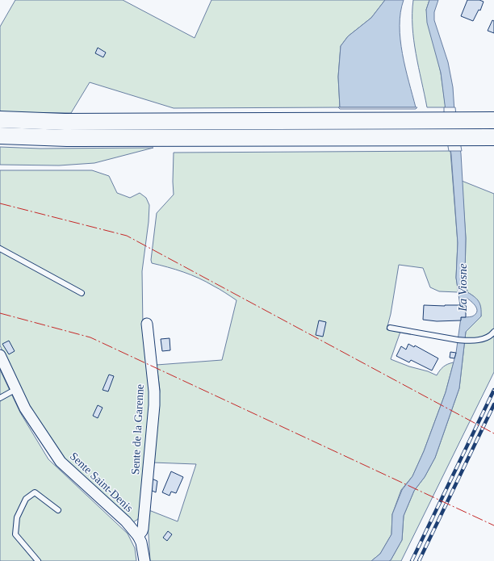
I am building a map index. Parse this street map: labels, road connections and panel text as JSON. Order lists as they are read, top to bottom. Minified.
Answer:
{"streets":{"street":["Sente de la Garenne","Sente Saint-Denis"]},"crossings":[["Sente de la Garenne","Sente Saint-Denis"]],"water":["La Viosne"]}
